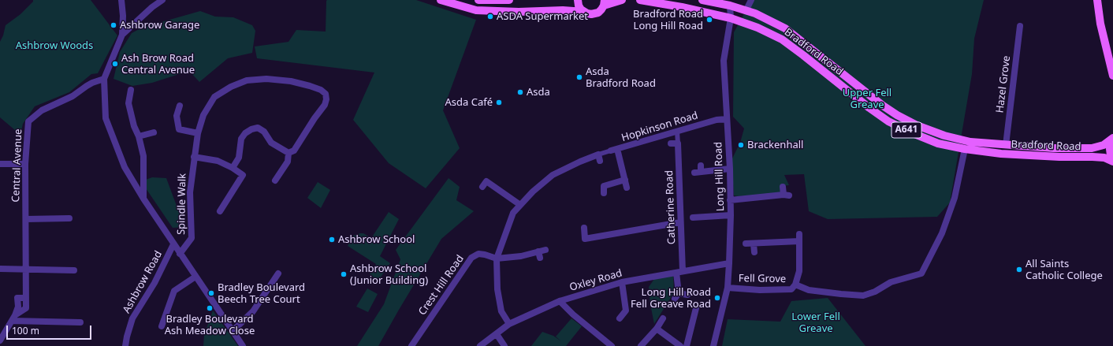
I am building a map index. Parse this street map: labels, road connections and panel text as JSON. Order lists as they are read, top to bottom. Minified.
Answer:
{"streets":{"main road":["Bradford Road","A641"],"street":["Hazel Grove","Hopkinson Road","Central Avenue","Long Hill Road","Spindle Walk","Catherine Road","Fell Grove","Oxley Road","Ashbrow Road","Crest Hill Road"]},"crossings":[["Bradford Road","Hazel Grove"],["Bradford Road","A641"],["Bradford Road","Long Hill Road"],["Bradford Road","Fell Grove"],["Hopkinson Road","Long Hill Road"],["Hopkinson Road","Catherine Road"],["Hopkinson Road","Oxley Road"],["Hopkinson Road","Crest Hill Road"],["Central Avenue","Ashbrow Road"],["Long Hill Road","Fell Grove"],["Long Hill Road","Oxley Road"],["Catherine Road","Oxley Road"]],"parks":["Ashbrow Woods","Upper Fell Greave","Lower Fell Greave"],"places":["ASDA Supermarket","Bradford Road Long Hill Road","Ashbrow Garage","Ash Brow Road Central Avenue","Asda Bradford Road","Asda","Asda Café","Brackenhall","Ashbrow School","All Saints Catholic College","Ashbrow School (Junior Building)","Bradley Boulevard Beech Tree Court","Long Hill Road Fell Greave Road","Bradley Boulevard Ash Meadow Close"],"scale_bar":"100 m"}
